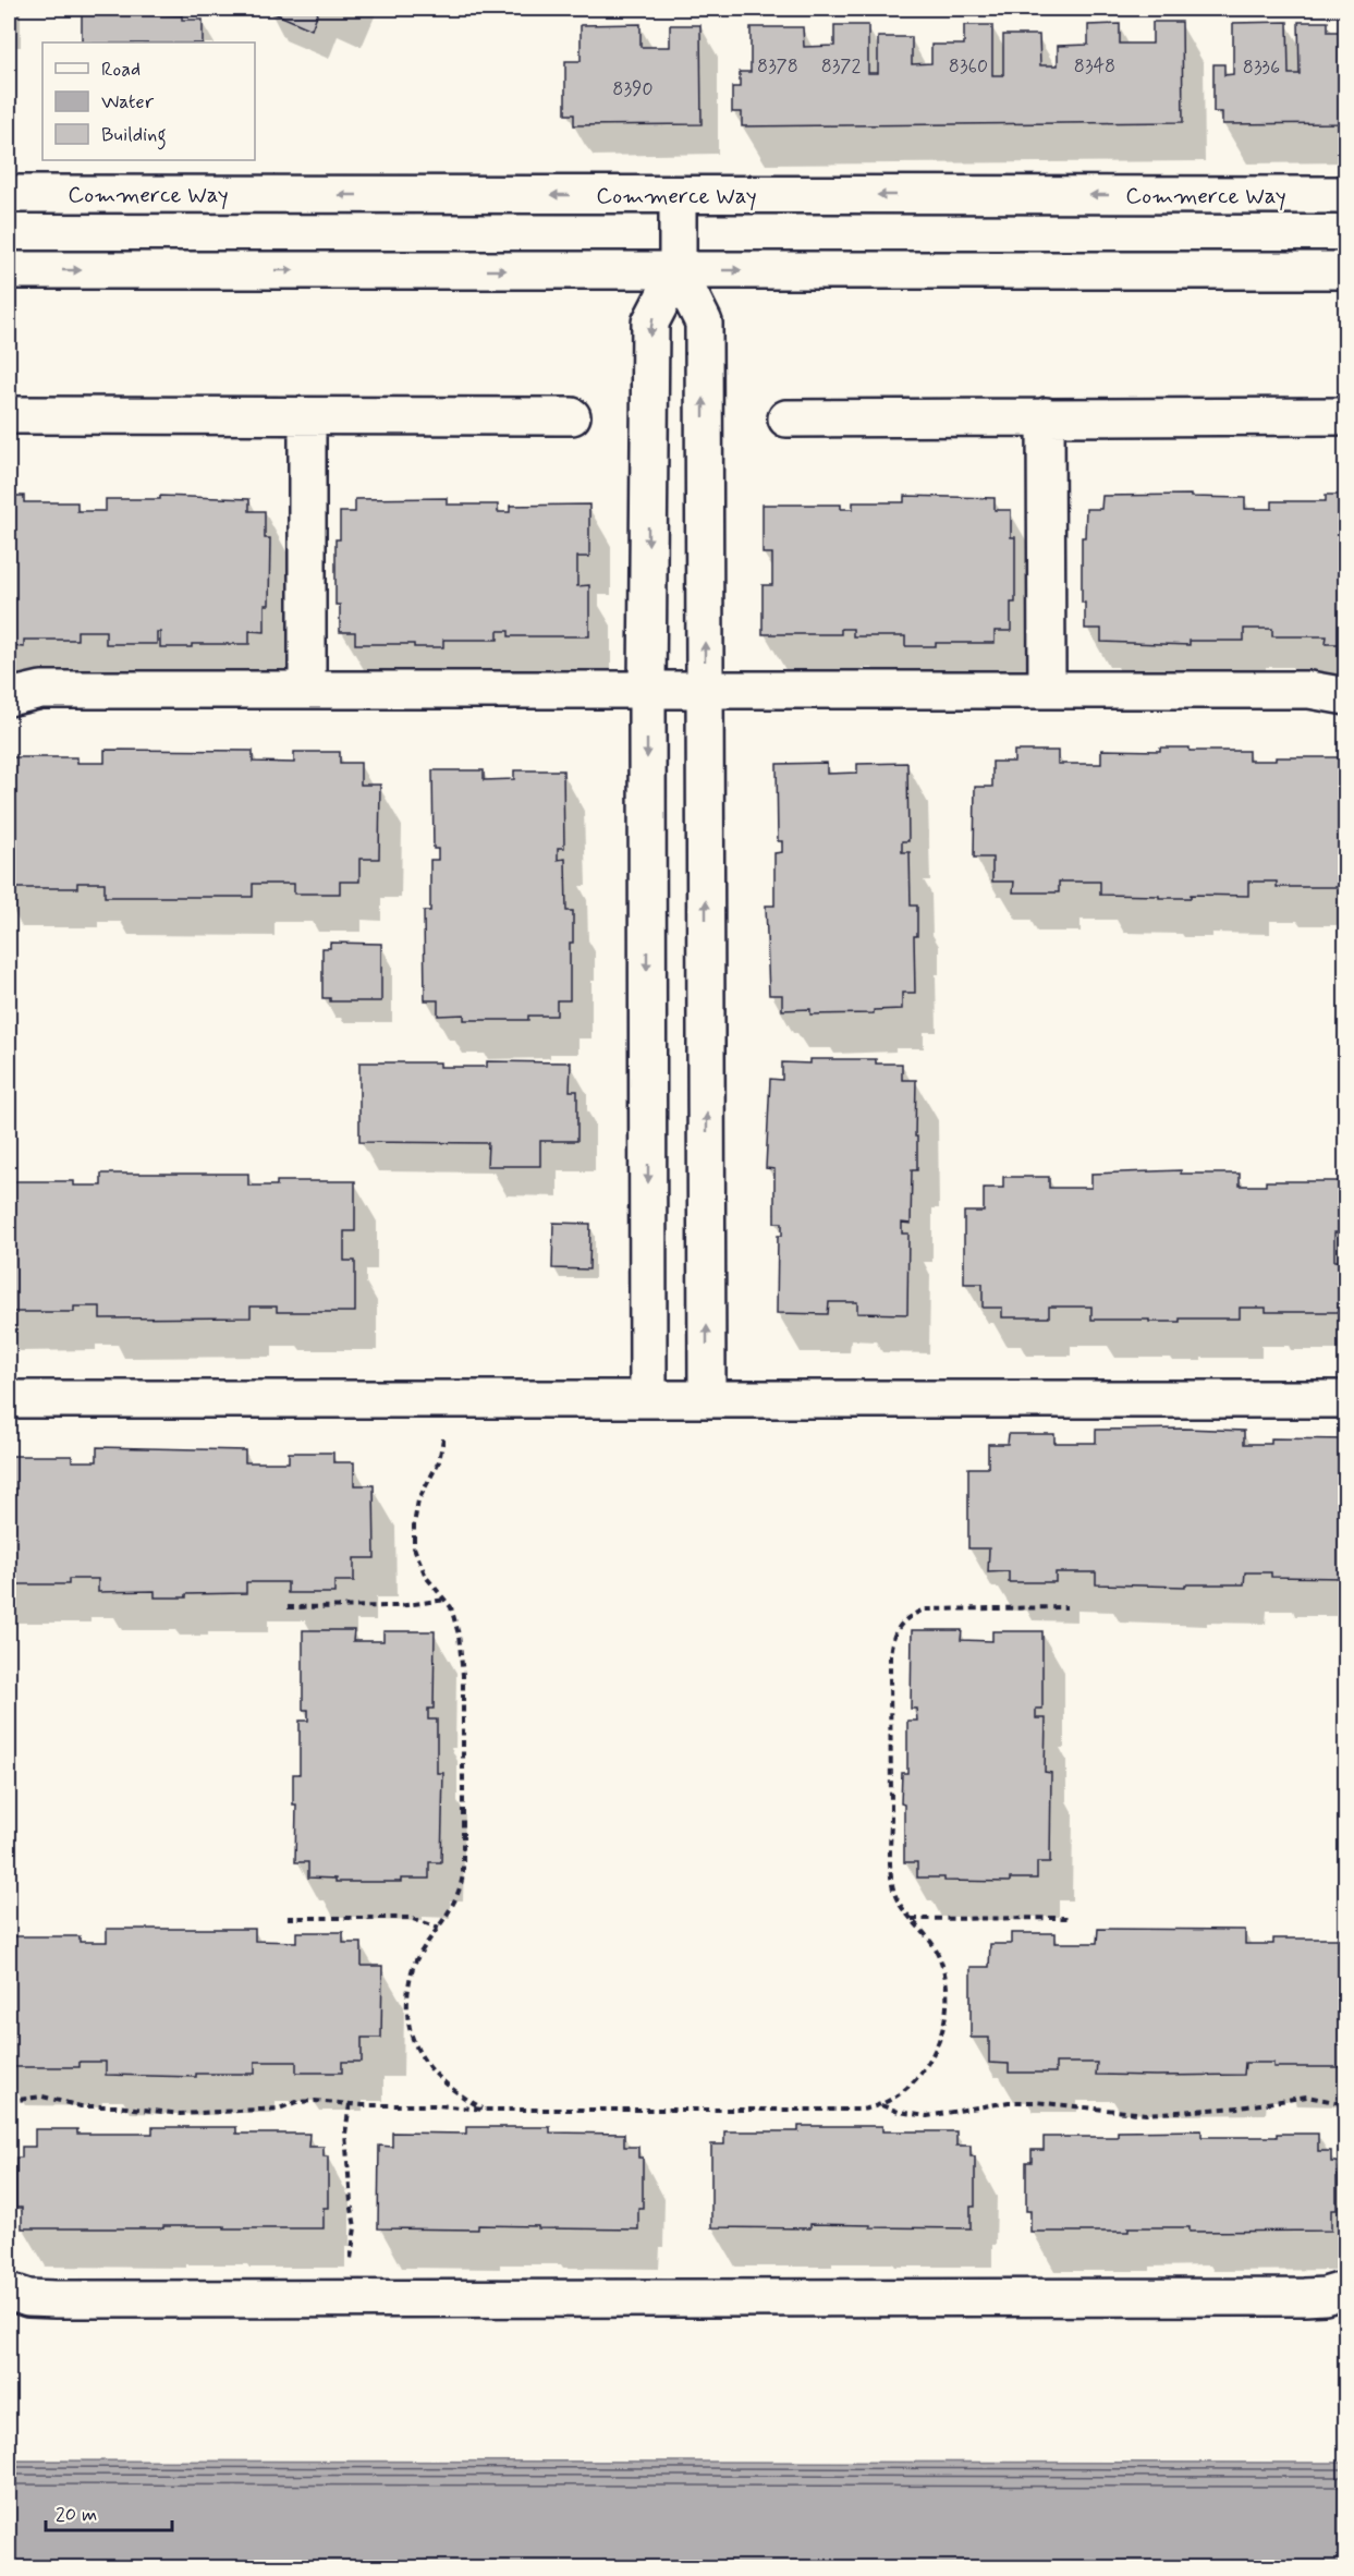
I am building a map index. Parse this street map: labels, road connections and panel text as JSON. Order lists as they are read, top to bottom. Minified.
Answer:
{"streets":{"street":["Commerce Way"]},"house_numbers":["8378","8372","8360","8348","8336","8390"],"legend":["Road","Water","Building"],"scale_bar":"20 m"}
